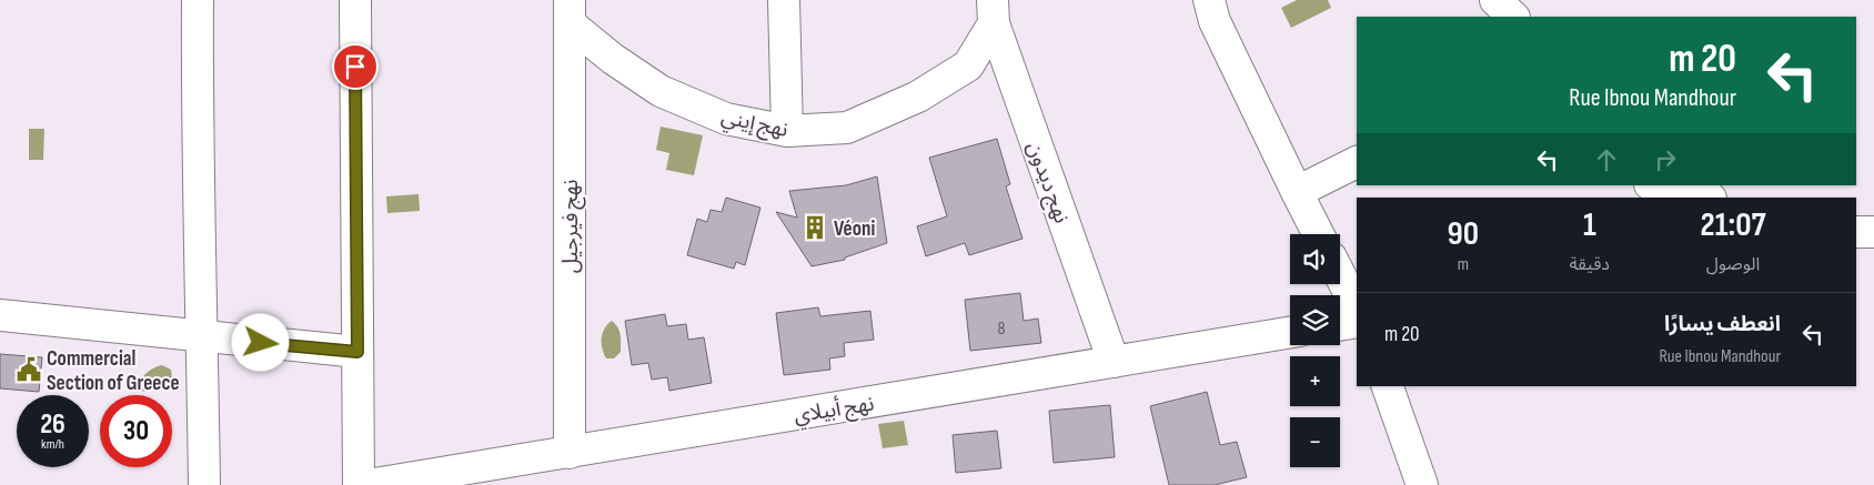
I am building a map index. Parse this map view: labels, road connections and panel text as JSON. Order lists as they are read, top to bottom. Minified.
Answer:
{"streets":{"street":["نهج إيني","نهج ديدون","نهج فيرجيل","نهج أبيلاي"]},"crossings":[["نهج إيني","نهج ديدون"],["نهج إيني","نهج فيرجيل"],["نهج ديدون","نهج أبيلاي"],["نهج فيرجيل","نهج أبيلاي"]],"places":{"building":["Véoni"],"public building":["Commercial Section of Greece"]},"house_numbers":["8"],"page":{"turn":["20 m","Rue Ibnou Mandhour"],"eta":["21:07","الوصول","1","دقيقة","90","m"],"map_buttons":["+","−"],"list":[{"name":"انعطف يسارًا","note":"Rue Ibnou Mandhour","value":"20 m"}],"speed":"26 km/h","limit":"30"}}
